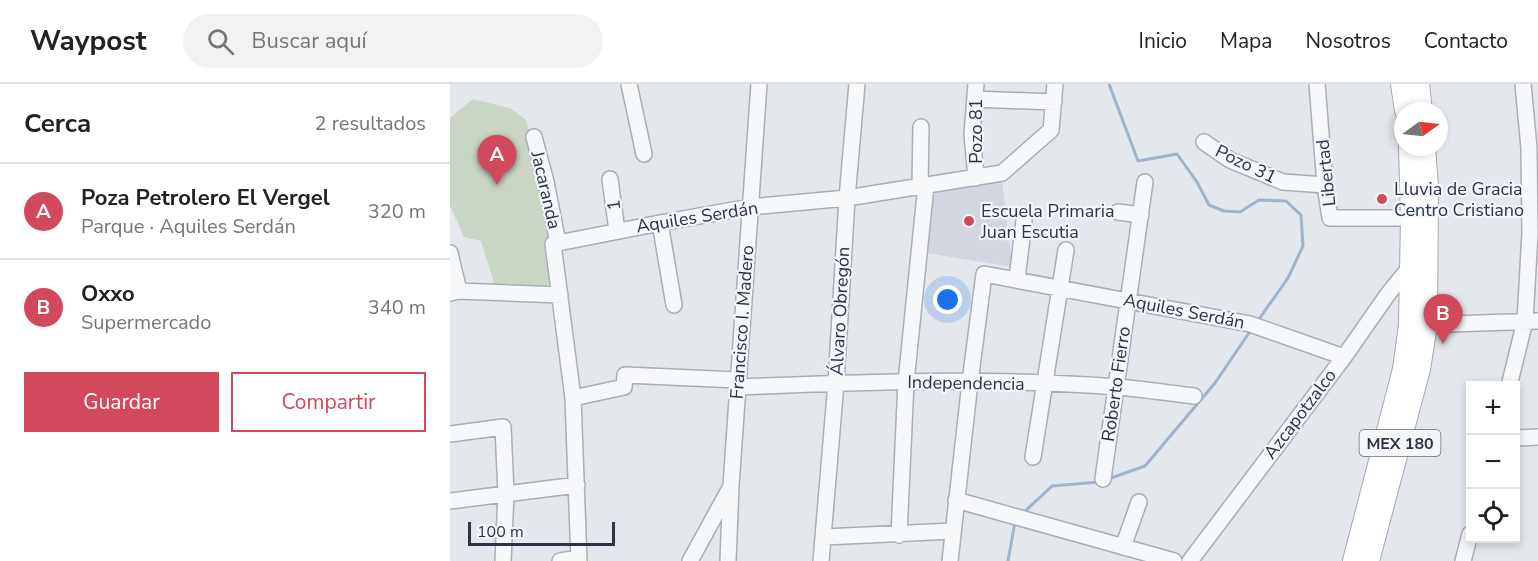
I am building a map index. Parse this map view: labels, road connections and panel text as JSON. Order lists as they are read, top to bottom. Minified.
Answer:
{"streets":{"main road":["MEX 180"],"street":["Pozo 81","Pozo 31","Libertad","Jacaranda","1","Aquiles Serdán","Álvaro Obregón","Francisco I. Madero","Independencia","Roberto Fierro","Azcapotzalco"]},"crossings":[["Pozo 81","Aquiles Serdán"],["Pozo 31","Libertad"],["Libertad","MEX 180"],["Jacaranda","Aquiles Serdán"],["1","Aquiles Serdán"],["Aquiles Serdán","Álvaro Obregón"],["Aquiles Serdán","Francisco I. Madero"],["Aquiles Serdán","Independencia"],["Aquiles Serdán","Roberto Fierro"],["Aquiles Serdán","Azcapotzalco"],["Álvaro Obregón","Independencia"],["Francisco I. Madero","Independencia"],["Independencia","Roberto Fierro"],["Azcapotzalco","MEX 180"]],"places":["Lluvia de Gracia Centro Cristiano","Escuela Primaria Juan Escutia"],"scale_bar":"100 m","north":"right","page":{"header":"Waypost","search":"Buscar aquí","nav":["Inicio","Mapa","Nosotros","Contacto"],"heading":["Cerca","2 resultados"],"pins":["A","B"],"list":[{"mark":"A","name":"Poza Petrolero El Vergel","note":"Parque · Aquiles Serdán","value":"320 m"},{"mark":"B","name":"Oxxo","note":"Supermercado","value":"340 m"}],"buttons":["Guardar","Compartir"],"map_buttons":["+","−"],"scale":"100 m"}}
